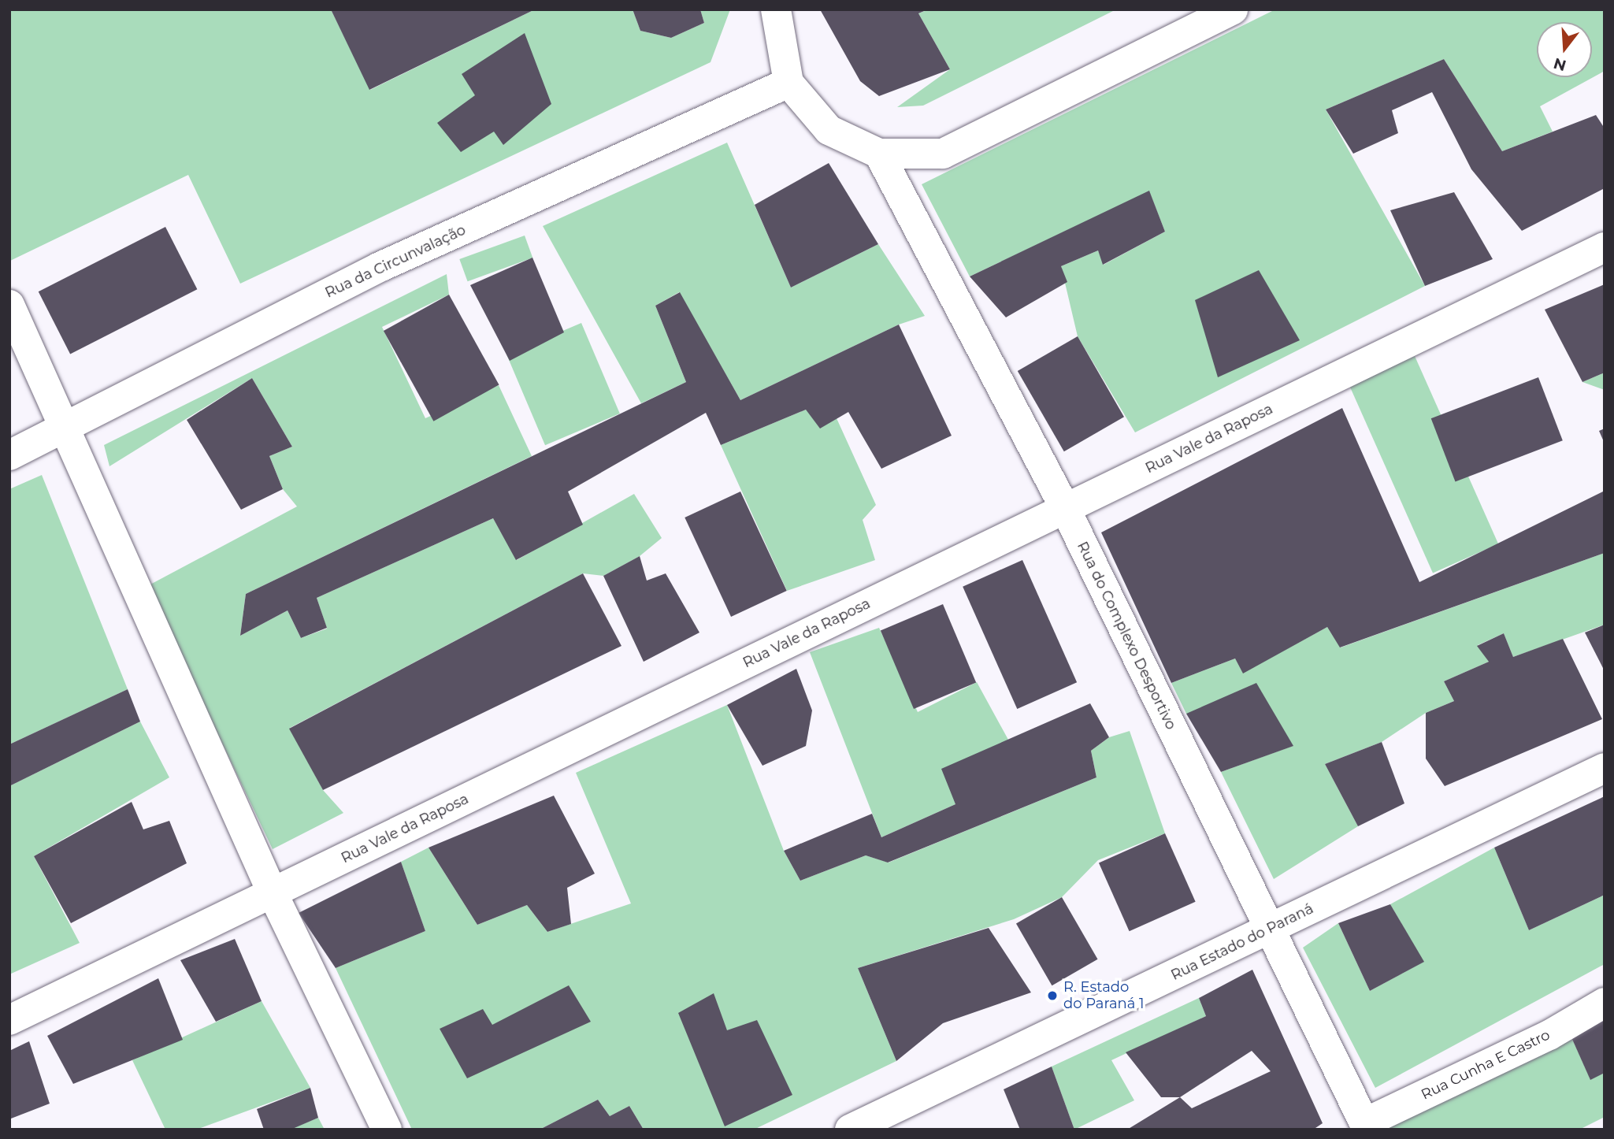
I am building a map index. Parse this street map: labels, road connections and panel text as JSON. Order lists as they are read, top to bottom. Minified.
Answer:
{"streets":{"street":["Rua da Circunvalação","Rua Vale da Raposa","Rua do Complexo Desportivo","Rua Estado do Paraná","Rua Cunha E Castro"]},"crossings":[["Rua Vale da Raposa","Rua do Complexo Desportivo"],["Rua do Complexo Desportivo","Rua Estado do Paraná"],["Rua do Complexo Desportivo","Rua Cunha E Castro"]],"places":["R. Estado do Paraná 1"],"north":"bottom"}
